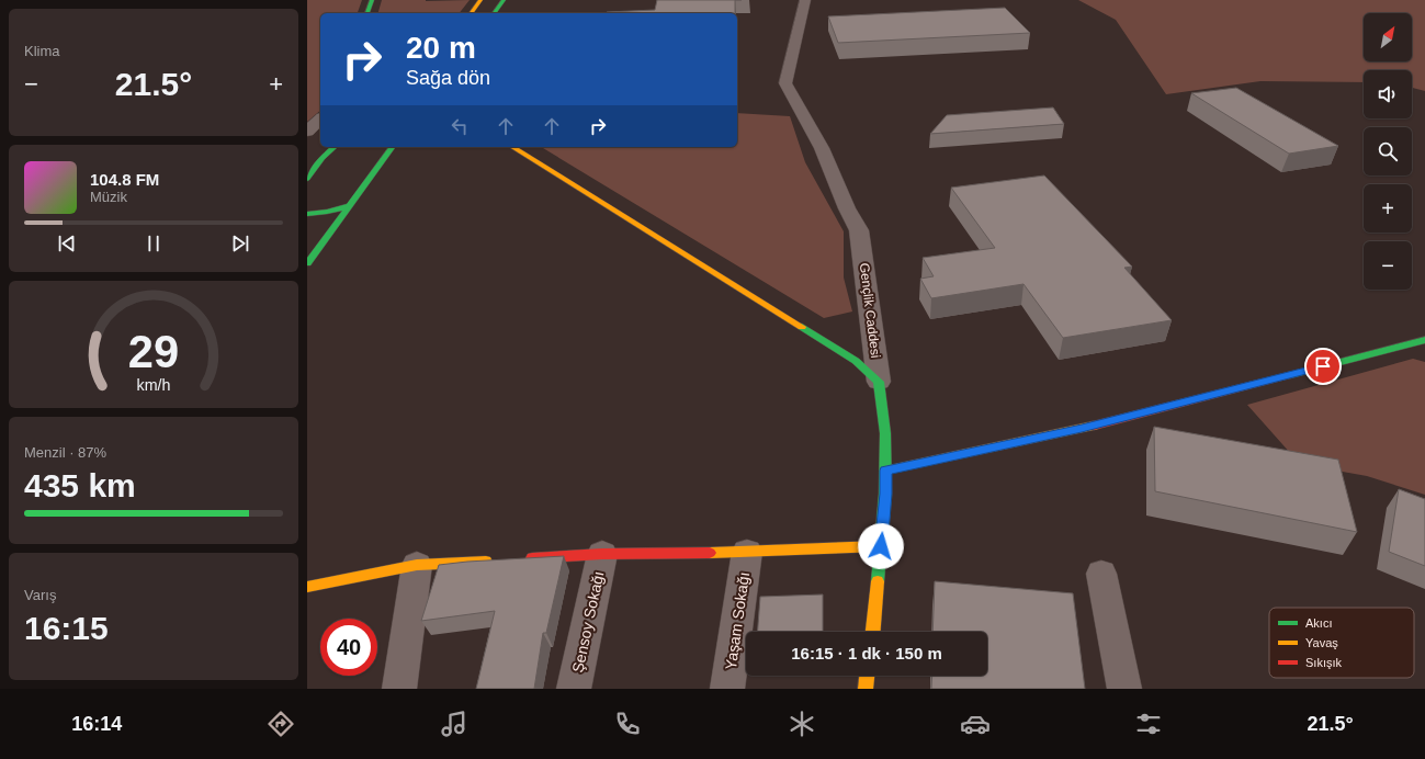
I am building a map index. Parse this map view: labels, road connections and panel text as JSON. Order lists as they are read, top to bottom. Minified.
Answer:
{"streets":{"street":["Gençlik Caddesi","Yaşam Sokağı","Şensoy Sokağı"]},"legend":["Akıcı","Yavaş","Sıkışık"],"north":"top right","page":{"tile":["Klima",["Menzil · 87%","435 km"],["Varış","16:15"]],"map_buttons":["+","−"],"turn":["20 m","Sağa dön"],"heat":["−","21.5°","+"],"song":["104.8 FM","Müzik"],"limit":"40","trip":"16:15 · 1 dk · 150 m","tabs":["16:14","21.5°"],"gauge":["29","km/h"]}}
